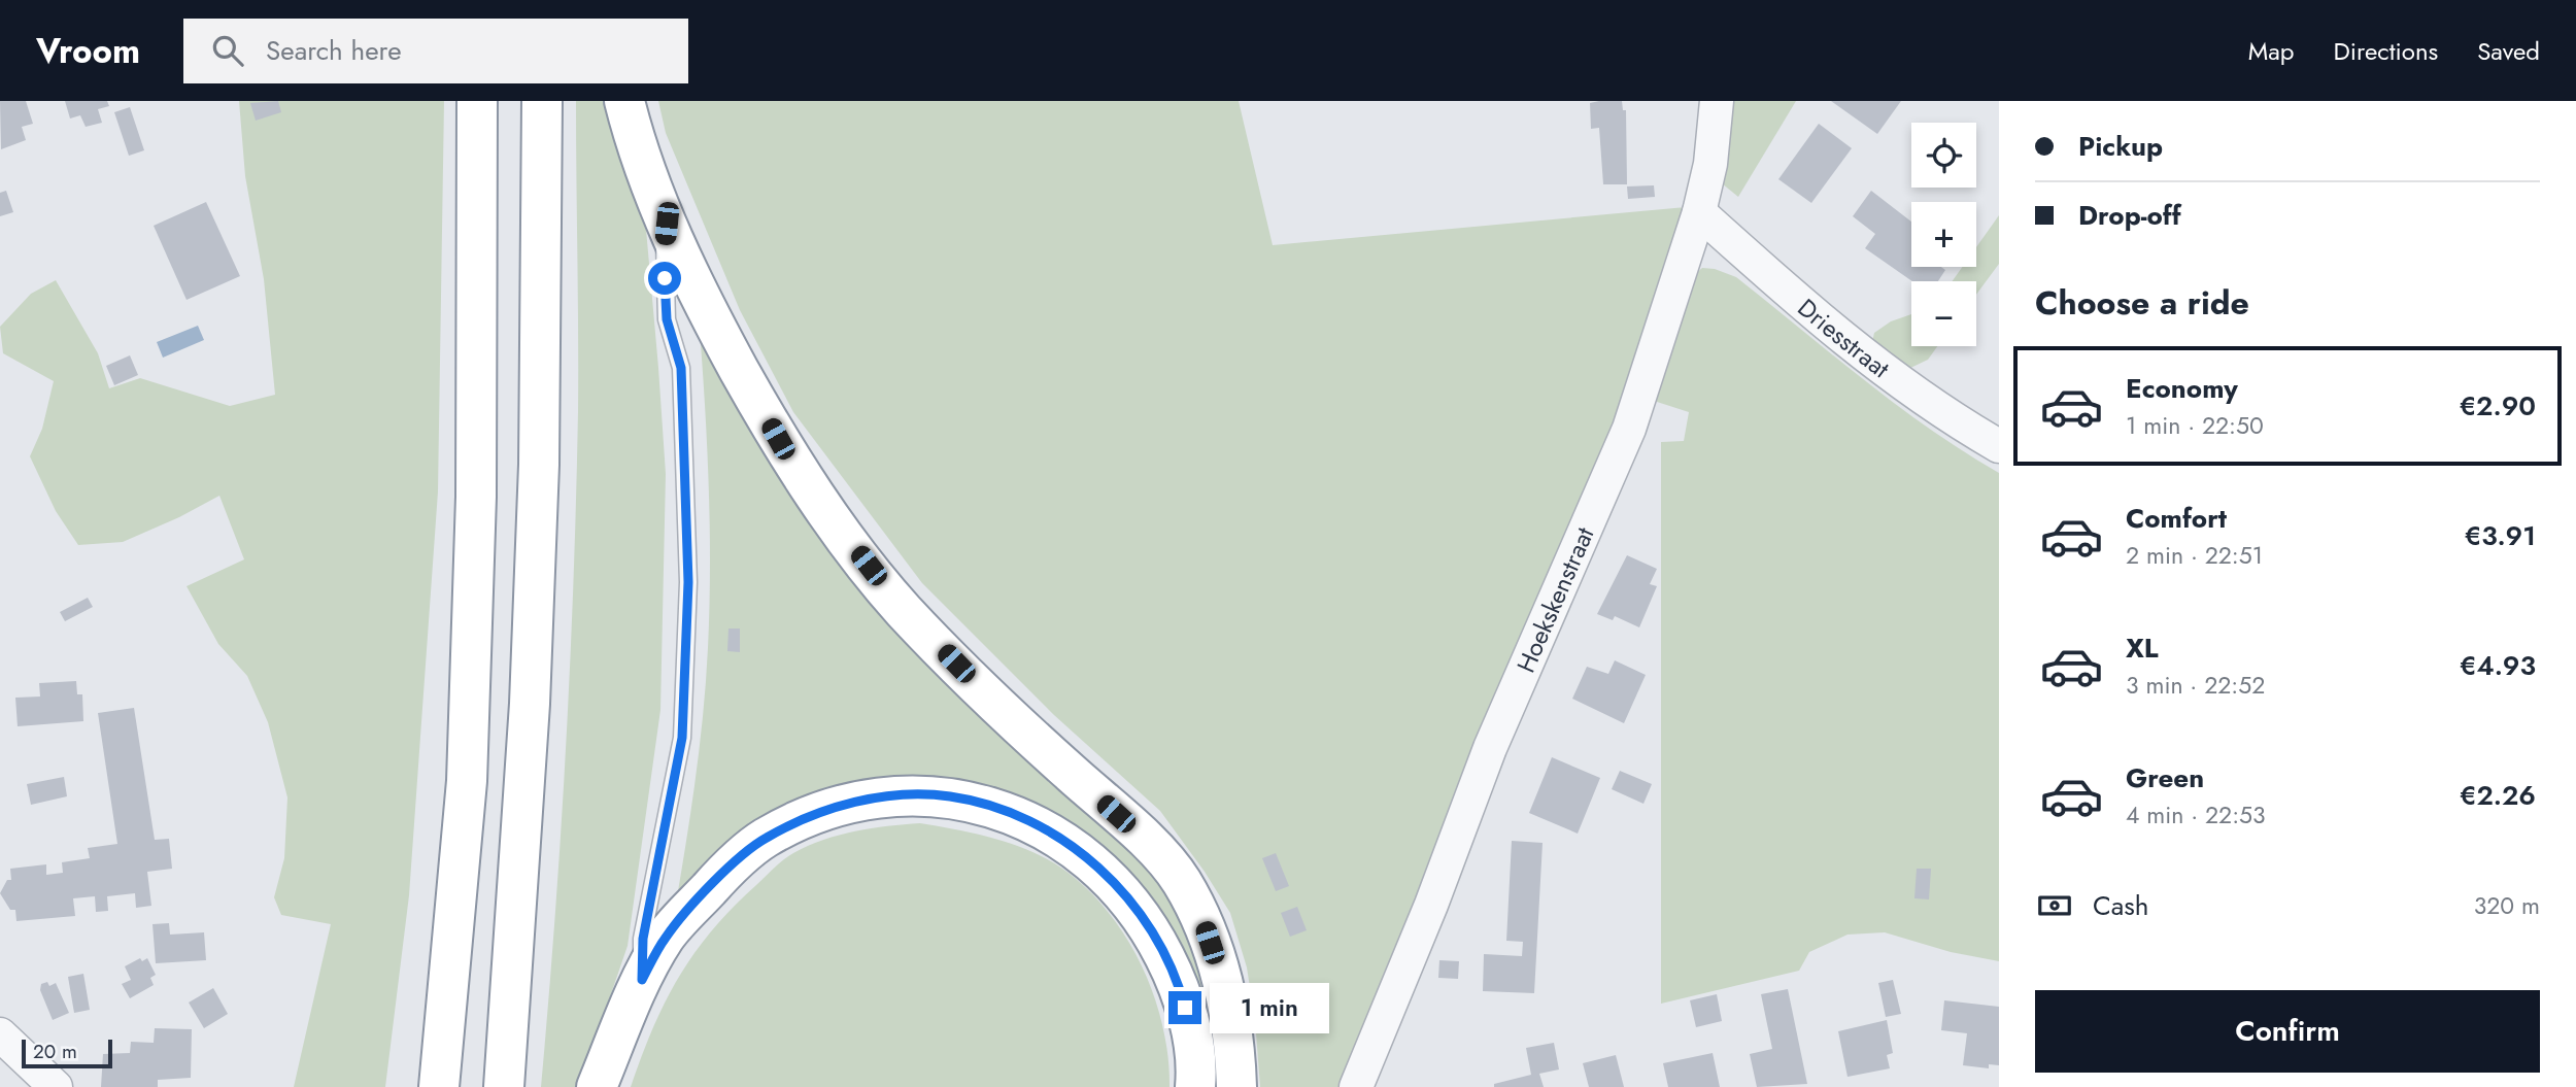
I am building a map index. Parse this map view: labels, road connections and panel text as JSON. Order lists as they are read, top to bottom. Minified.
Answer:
{"streets":{"street":["Driesstraat","Hoekskenstraat"]},"crossings":[["Driesstraat","Hoekskenstraat"]],"scale_bar":"20 m","page":{"header":"Vroom","search":"Search here","nav":["Map","Directions","Saved"],"banner":["Pickup","Drop-off"],"map_buttons":["+","−"],"heading":"Choose a ride","list":[{"name":"Economy","note":"1 min · 22:50","value":"€2.90"},{"name":"Comfort","note":"2 min · 22:51","value":"€3.91"},{"name":"XL","note":"3 min · 22:52","value":"€4.93"},{"name":"Green","note":"4 min · 22:53","value":"€2.26"}],"pay":["Cash","320 m"],"buttons":"Confirm","bubble":"1 min","scale":"20 m"}}
